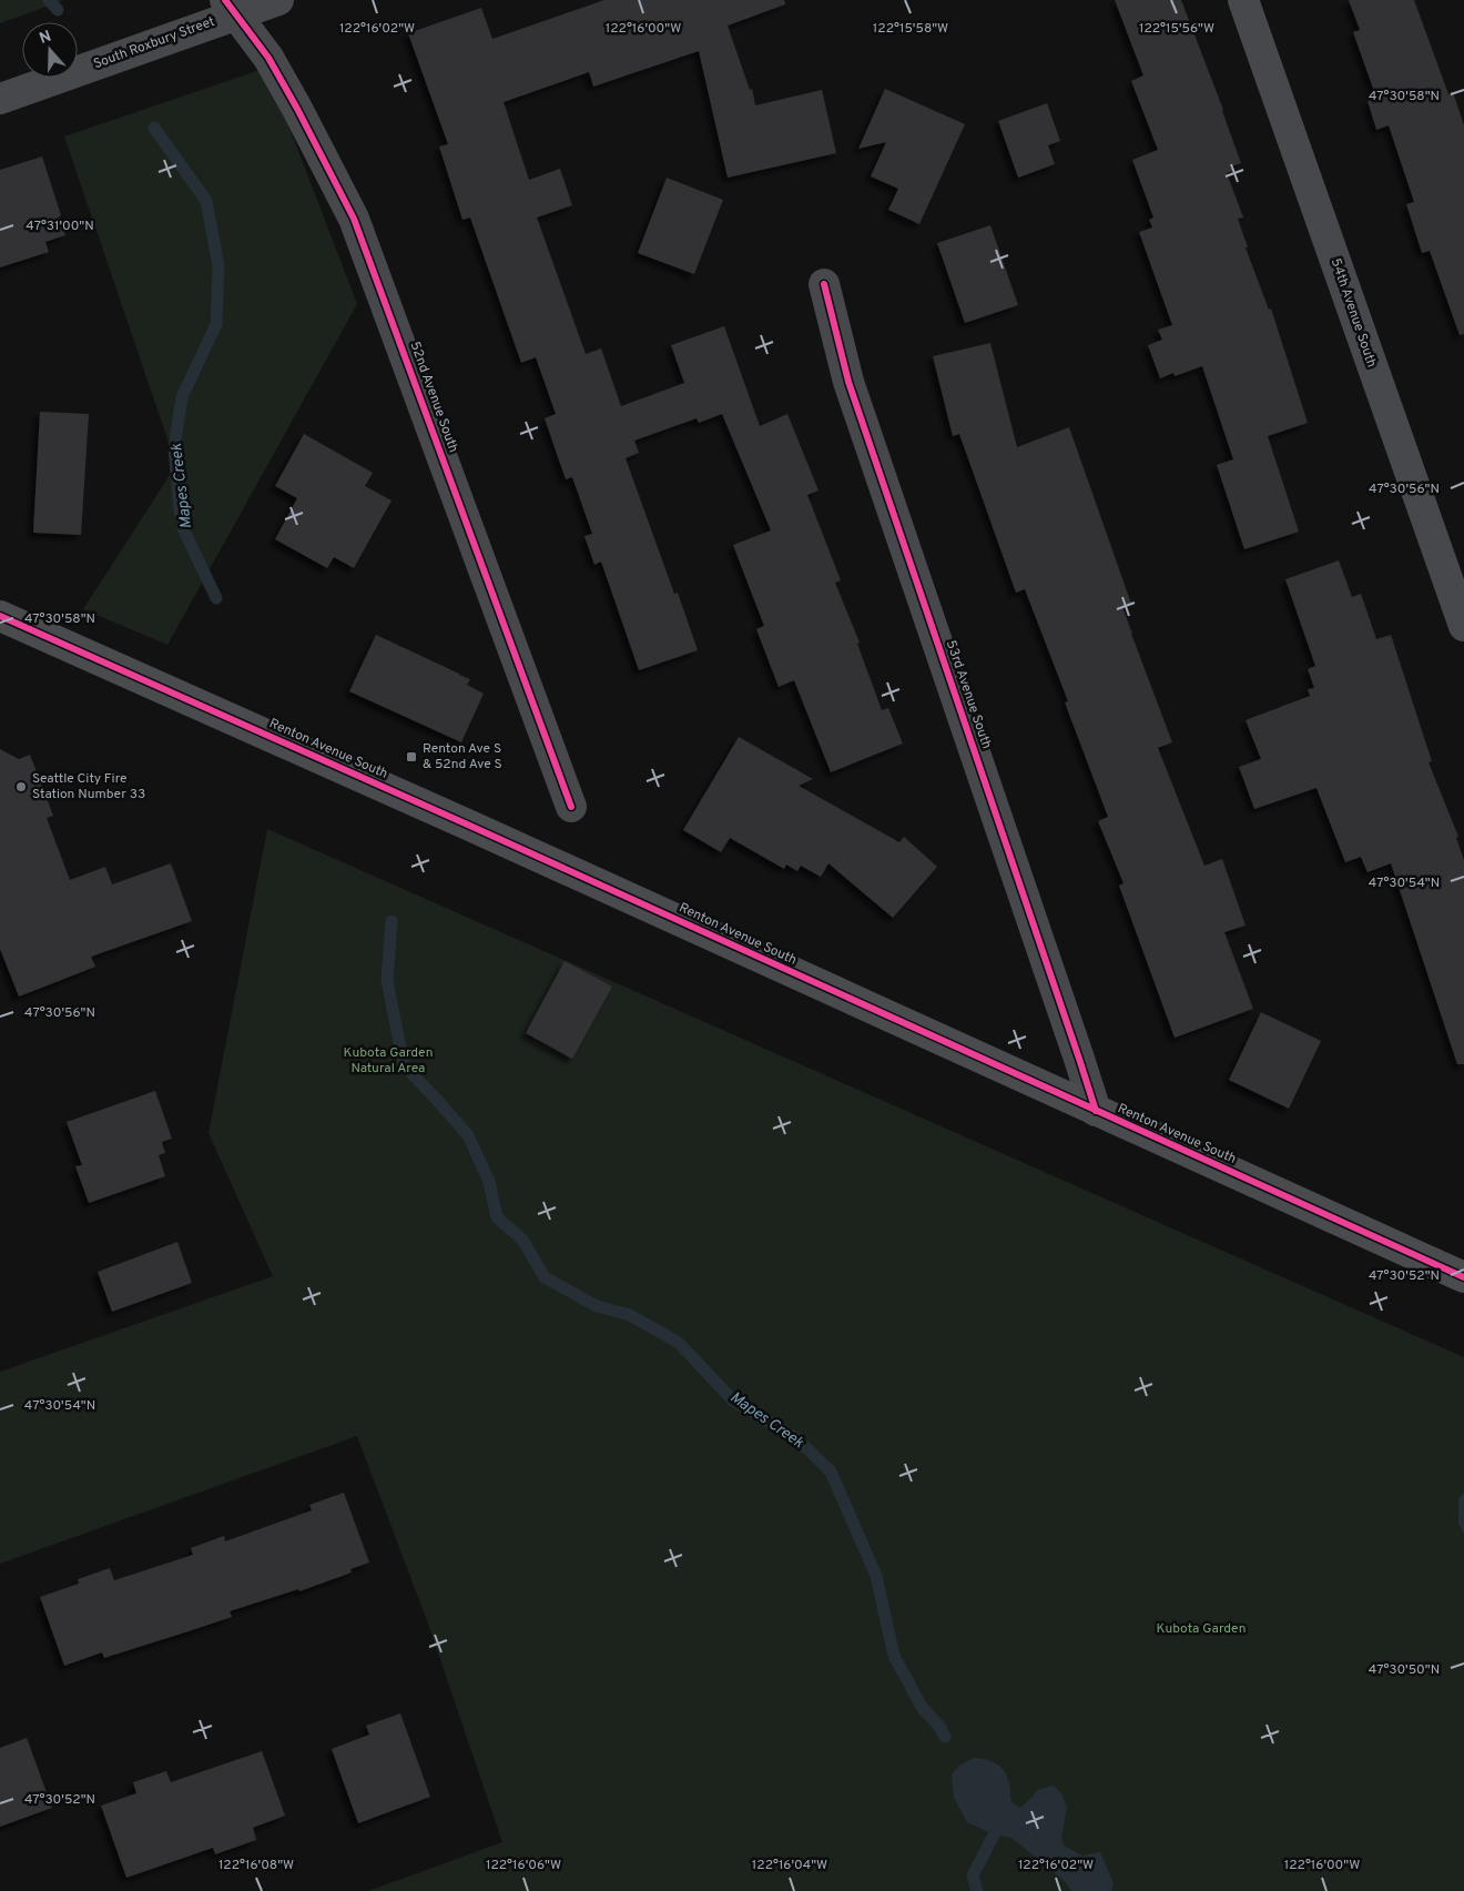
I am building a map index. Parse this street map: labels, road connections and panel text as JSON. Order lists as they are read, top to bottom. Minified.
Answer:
{"streets":{"main road":["Renton Avenue South"],"street":["South Roxbury Street","54th Avenue South","52nd Avenue South","53rd Avenue South"]},"crossings":[["South Roxbury Street","52nd Avenue South"],["53rd Avenue South","Renton Avenue South"]],"water":["Mapes Creek"],"parks":["Kubota Garden Natural Area","Kubota Garden"],"places":{"transit":["Renton Ave S & 52nd Ave S"],"other":["Seattle City Fire Station Number 33"]},"north":"top","coordinates":["122°16'02\"W","122°16'00\"W","122°15'58\"W","122°15'56\"W","47°30'58\"N","47°31'00\"N","47°30'56\"N","47°30'54\"N","47°30'52\"N","47°30'50\"N","122°16'08\"W","122°16'06\"W","122°16'04\"W"]}
